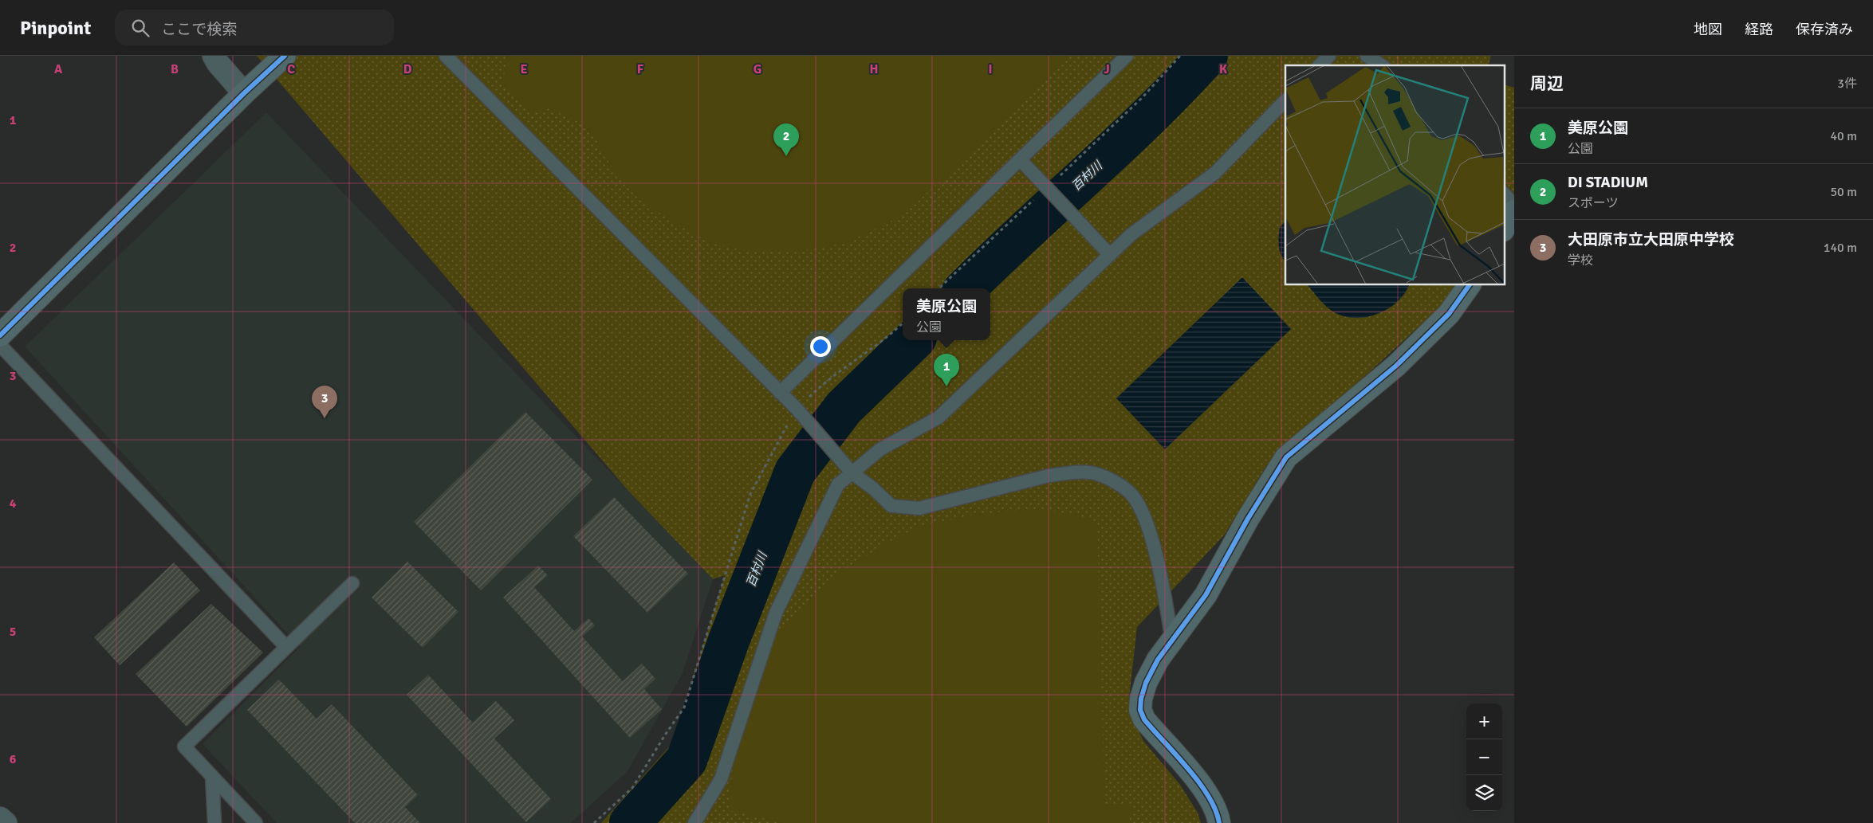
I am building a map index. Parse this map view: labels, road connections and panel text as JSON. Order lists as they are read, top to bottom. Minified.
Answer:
{"water":["百村川"],"page":{"header":"Pinpoint","search":"ここで検索","nav":["地図","経路","保存済み"],"heading":["周辺","3件"],"list":[{"mark":"1","name":"美原公園","note":"公園","value":"40 m"},{"mark":"2","name":"DI STADIUM","note":"スポーツ","value":"50 m"},{"mark":"3","name":"大田原市立大田原中学校","note":"学校","value":"140 m"}],"pins":["2","1","3"],"popup":["美原公園","公園"],"map_buttons":["+","−"]},"grid":{"columns":["A","B","C","D","E","F","G","H","I","J","K"],"rows":["1","2","3","4","5","6"]}}
